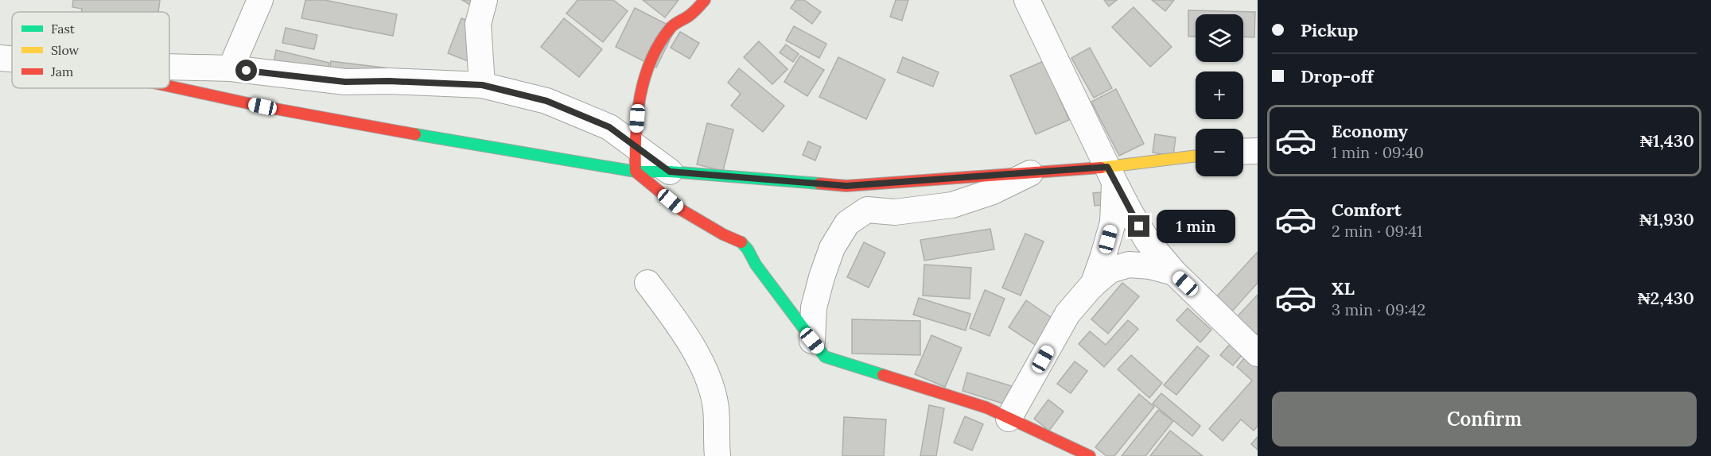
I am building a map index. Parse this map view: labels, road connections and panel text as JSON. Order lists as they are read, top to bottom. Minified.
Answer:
{"legend":["Fast","Slow","Jam"],"page":{"banner":["Pickup","Drop-off"],"map_buttons":["+","−"],"list":[{"name":"Economy","note":"1 min · 09:40","value":"₦1,430"},{"name":"Comfort","note":"2 min · 09:41","value":"₦1,930"},{"name":"XL","note":"3 min · 09:42","value":"₦2,430"}],"bubble":"1 min","buttons":"Confirm"}}
